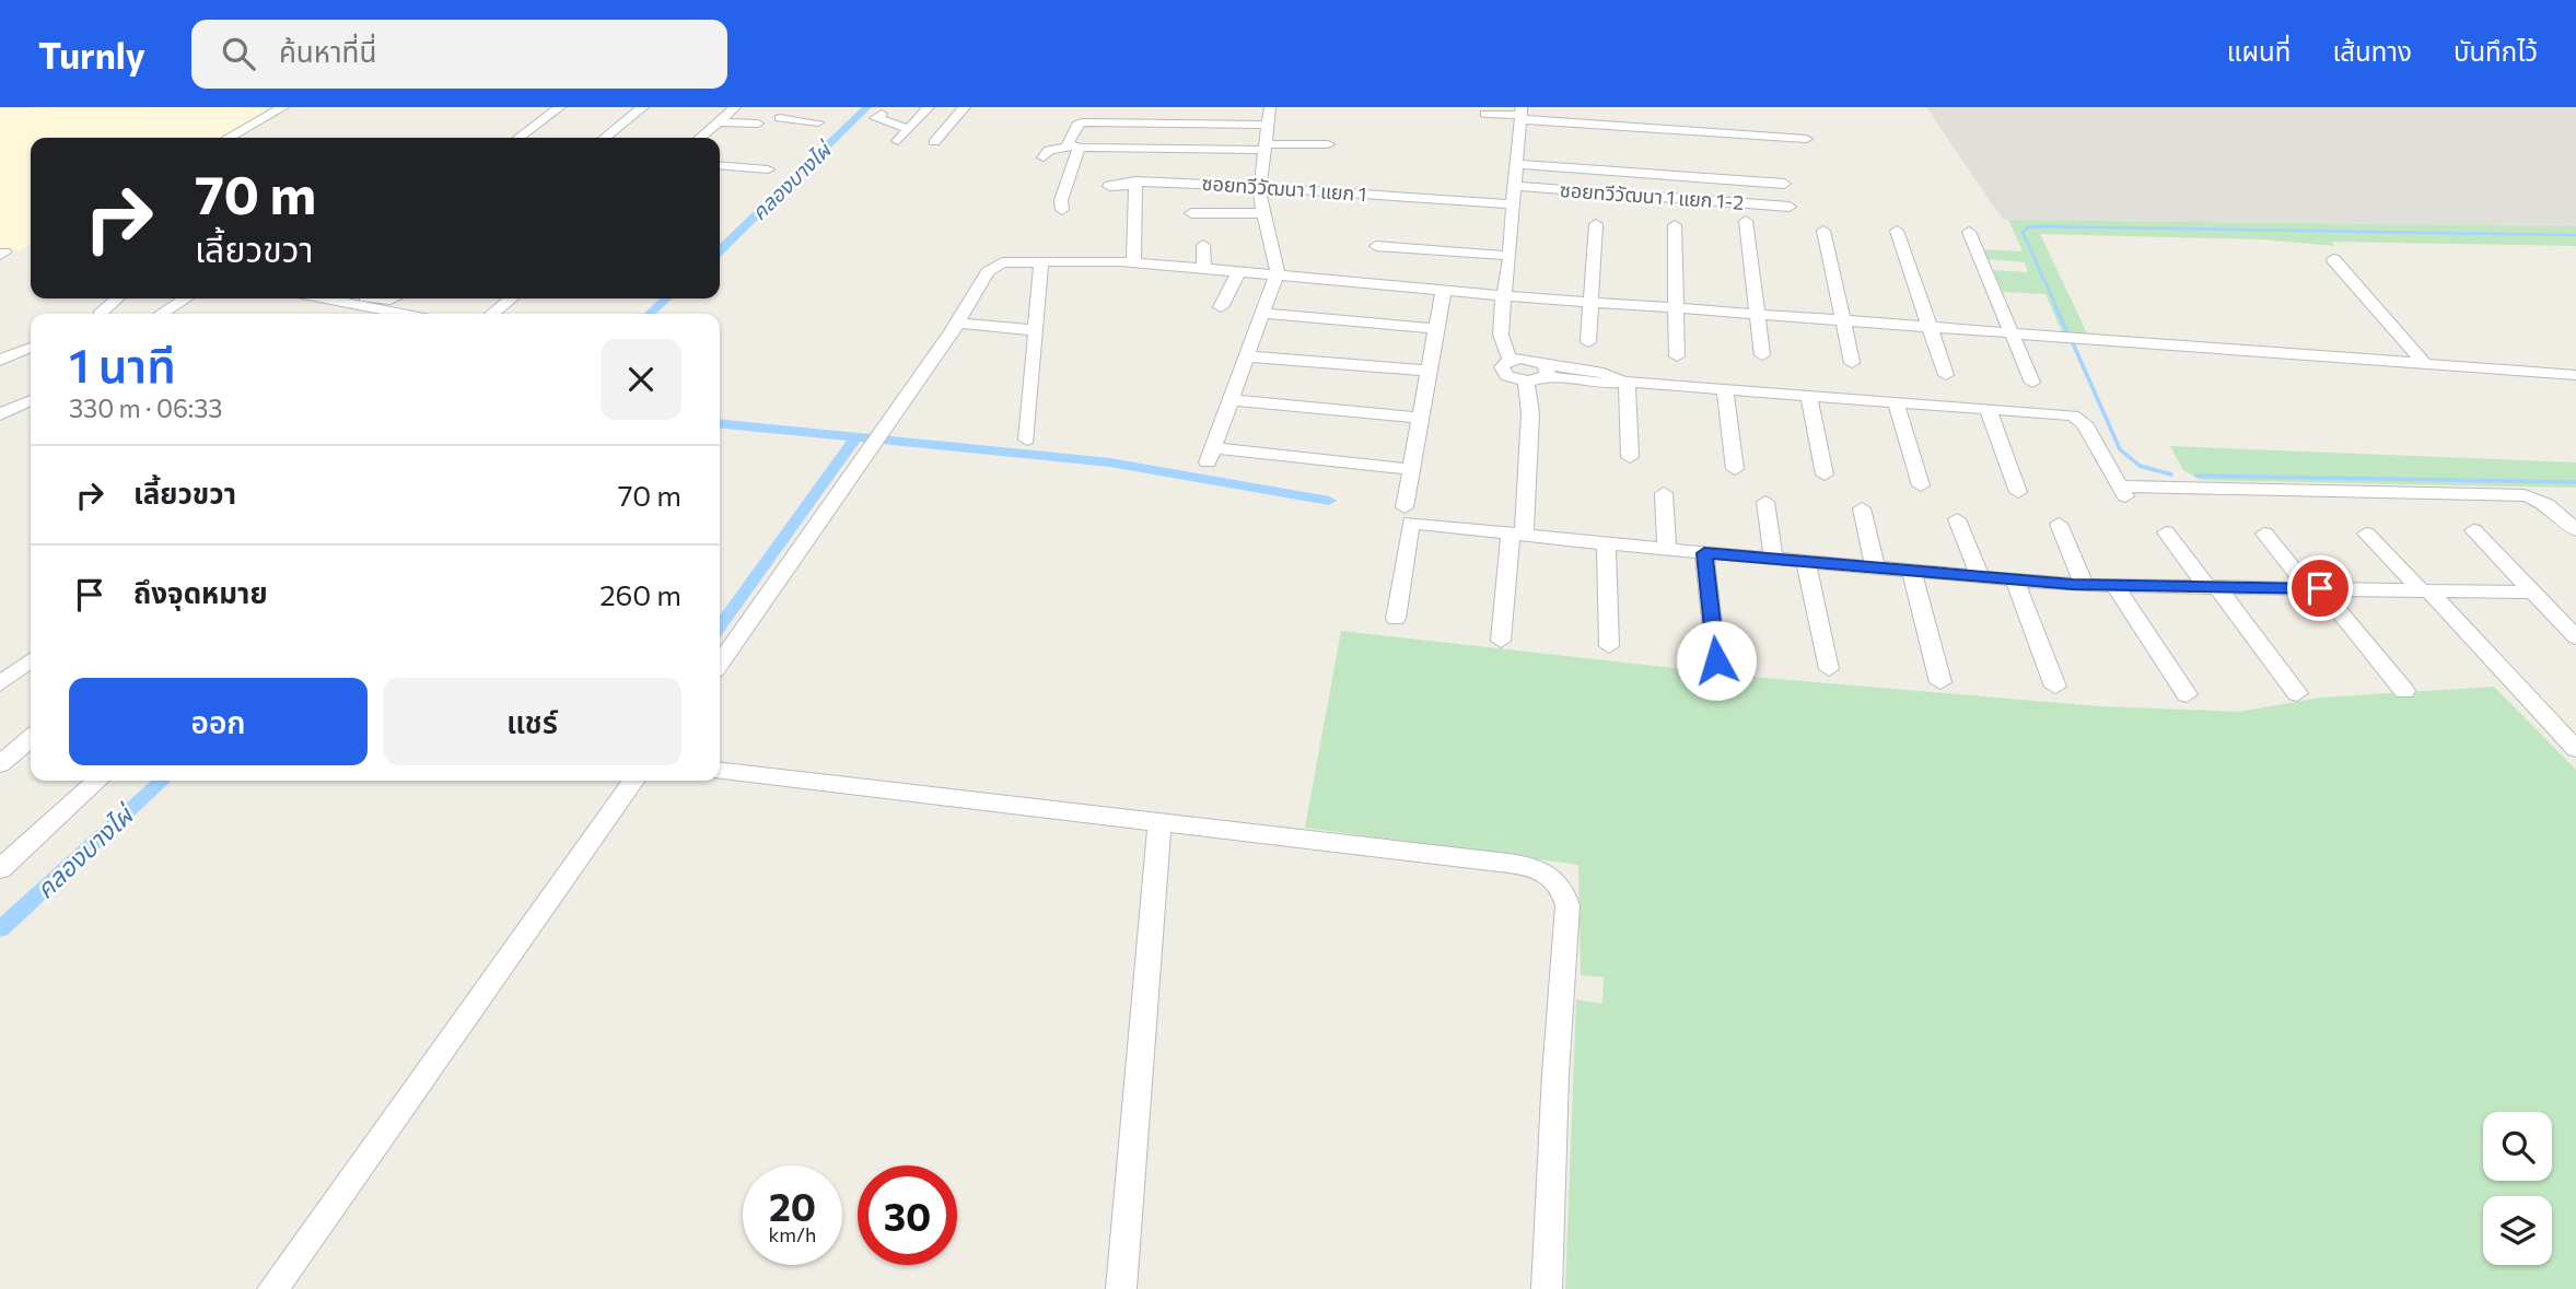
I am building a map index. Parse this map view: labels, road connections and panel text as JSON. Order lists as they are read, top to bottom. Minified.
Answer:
{"streets":{"street":["ซอยทวีวัฒนา 1 แยก 1","ซอยทวีวัฒนา 1 แยก 1-2"]},"water":["คลองบางไผ่"],"page":{"header":"Turnly","search":"ค้นหาที่นี่","nav":["แผนที่","เส้นทาง","บันทึกไว้"],"turn":["70 m","เลี้ยวขวา"],"heading":["1 นาที","330 m · 06:33"],"list":[{"name":"เลี้ยวขวา","value":"70 m"},{"name":"ถึงจุดหมาย","value":"260 m"}],"buttons":["ออก","แชร์"],"speed":"20 km/h","limit":"30"}}
